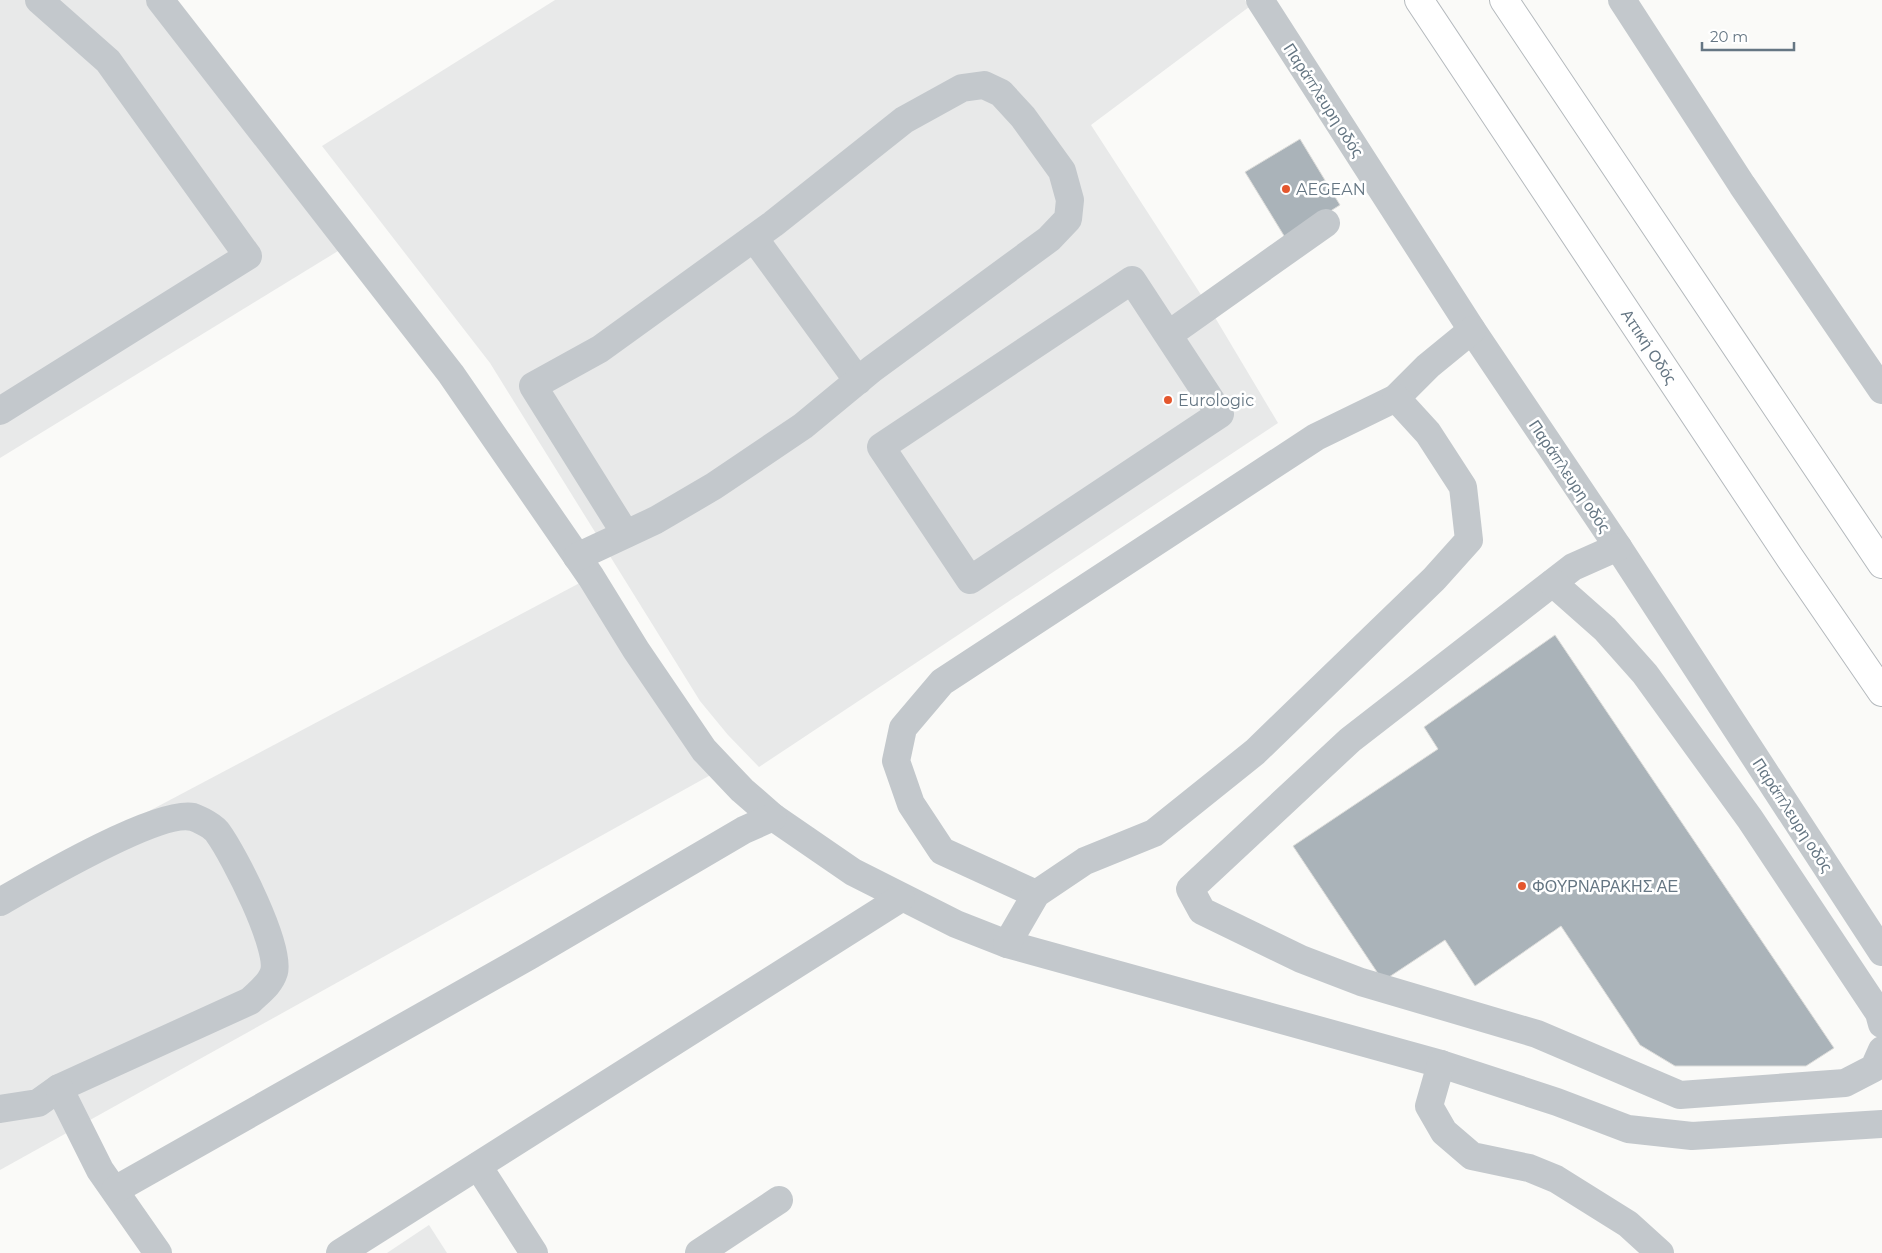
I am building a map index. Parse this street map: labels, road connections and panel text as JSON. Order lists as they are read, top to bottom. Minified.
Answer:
{"streets":{"highway":["Αττική Οδός"],"street":["Παράπλευρη οδός"]},"places":["AEGEAN","Eurologic","ΦΟΥΡΝΑΡΑΚΗΣ ΑΕ"],"scale_bar":"20 m"}
